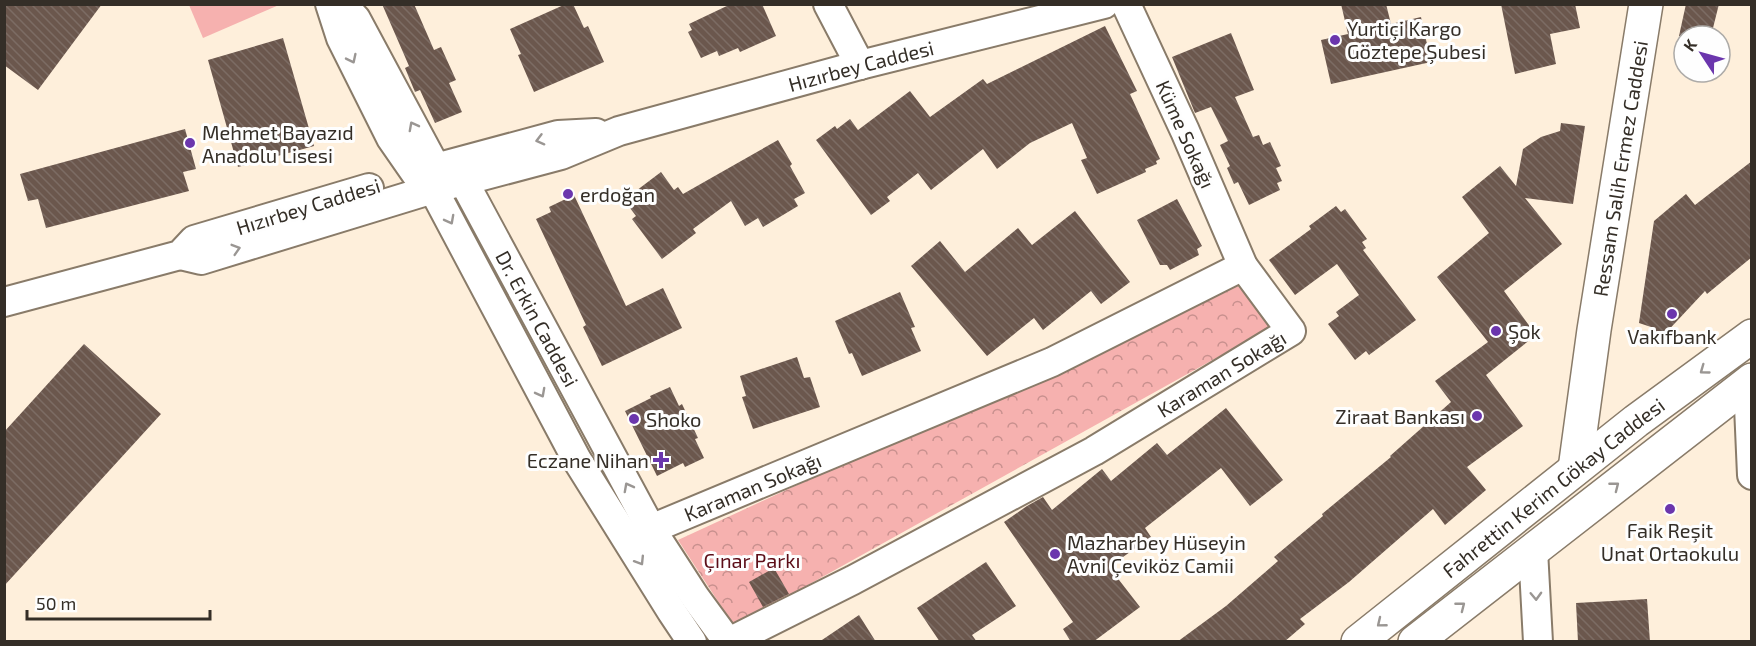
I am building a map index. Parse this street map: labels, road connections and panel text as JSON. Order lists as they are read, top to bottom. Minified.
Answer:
{"streets":{"main road":["Ressam Salih Ermez Caddesi","Fahrettin Kerim Gökay Caddesi"],"street":["Hızırbey Caddesi","Küme Sokağı","Dr. Erkin Caddesi","Karaman Sokağı"]},"crossings":[["Hızırbey Caddesi","Dr. Erkin Caddesi"],["Küme Sokağı","Karaman Sokağı"],["Dr. Erkin Caddesi","Karaman Sokağı"]],"parks":["Çınar Parkı"],"places":{"other":["Yurtiçi Kargo Göztepe Şubesi","Mehmet Bayazıd Anadolu Lisesi","erdoğan","Vakıfbank","Şok","Ziraat Bankası","Shoko","Faik Reşit Unat Ortaokulu","Mazharbey Hüseyin Avni Çeviköz Camii"],"health":["Eczane Nihan"]},"scale_bar":"50 m","north":"top left"}
